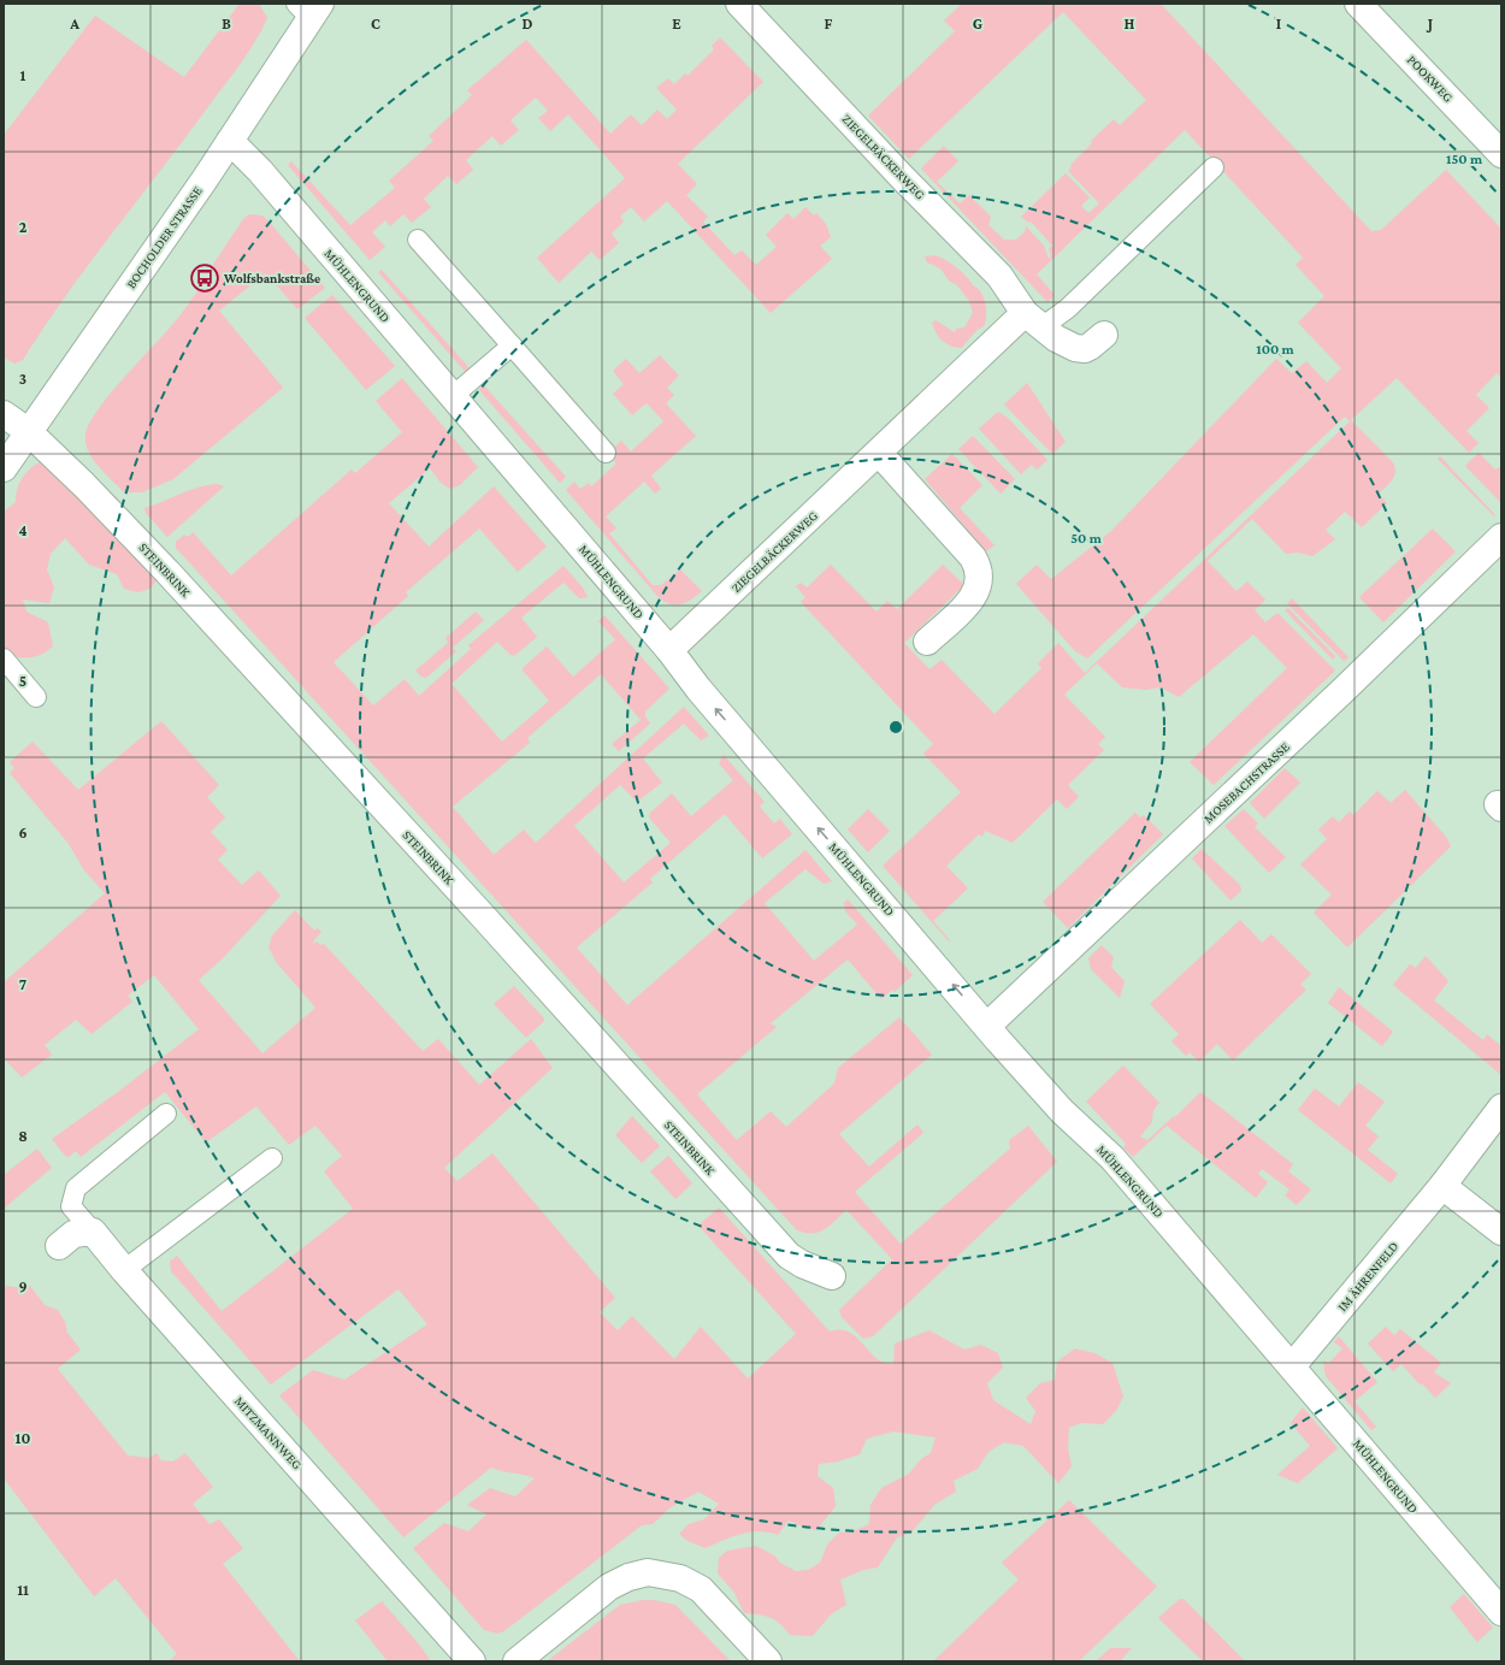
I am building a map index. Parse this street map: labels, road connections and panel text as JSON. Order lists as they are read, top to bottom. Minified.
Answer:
{"streets":{"street":["POOKWEG","ZIEGELBÄCKERWEG","BOCHOLDER STRASSE","MÜHLENGRUND","STEINBRINK","MOSEBACHSTRASSE","IM ÄHRENFELD","MITZMANNWEG"]},"crossings":[["ZIEGELBÄCKERWEG","MÜHLENGRUND"],["BOCHOLDER STRASSE","MÜHLENGRUND"],["BOCHOLDER STRASSE","STEINBRINK"],["MÜHLENGRUND","MOSEBACHSTRASSE"],["MÜHLENGRUND","IM ÄHRENFELD"]],"places":{"bus stop":["Wolfsbankstraße"]},"grid":{"columns":["A","B","C","D","E","F","G","H","I","J"],"rows":["1","2","3","4","5","6","7","8","9","10","11"]},"rings":["150 m","100 m","50 m"]}
